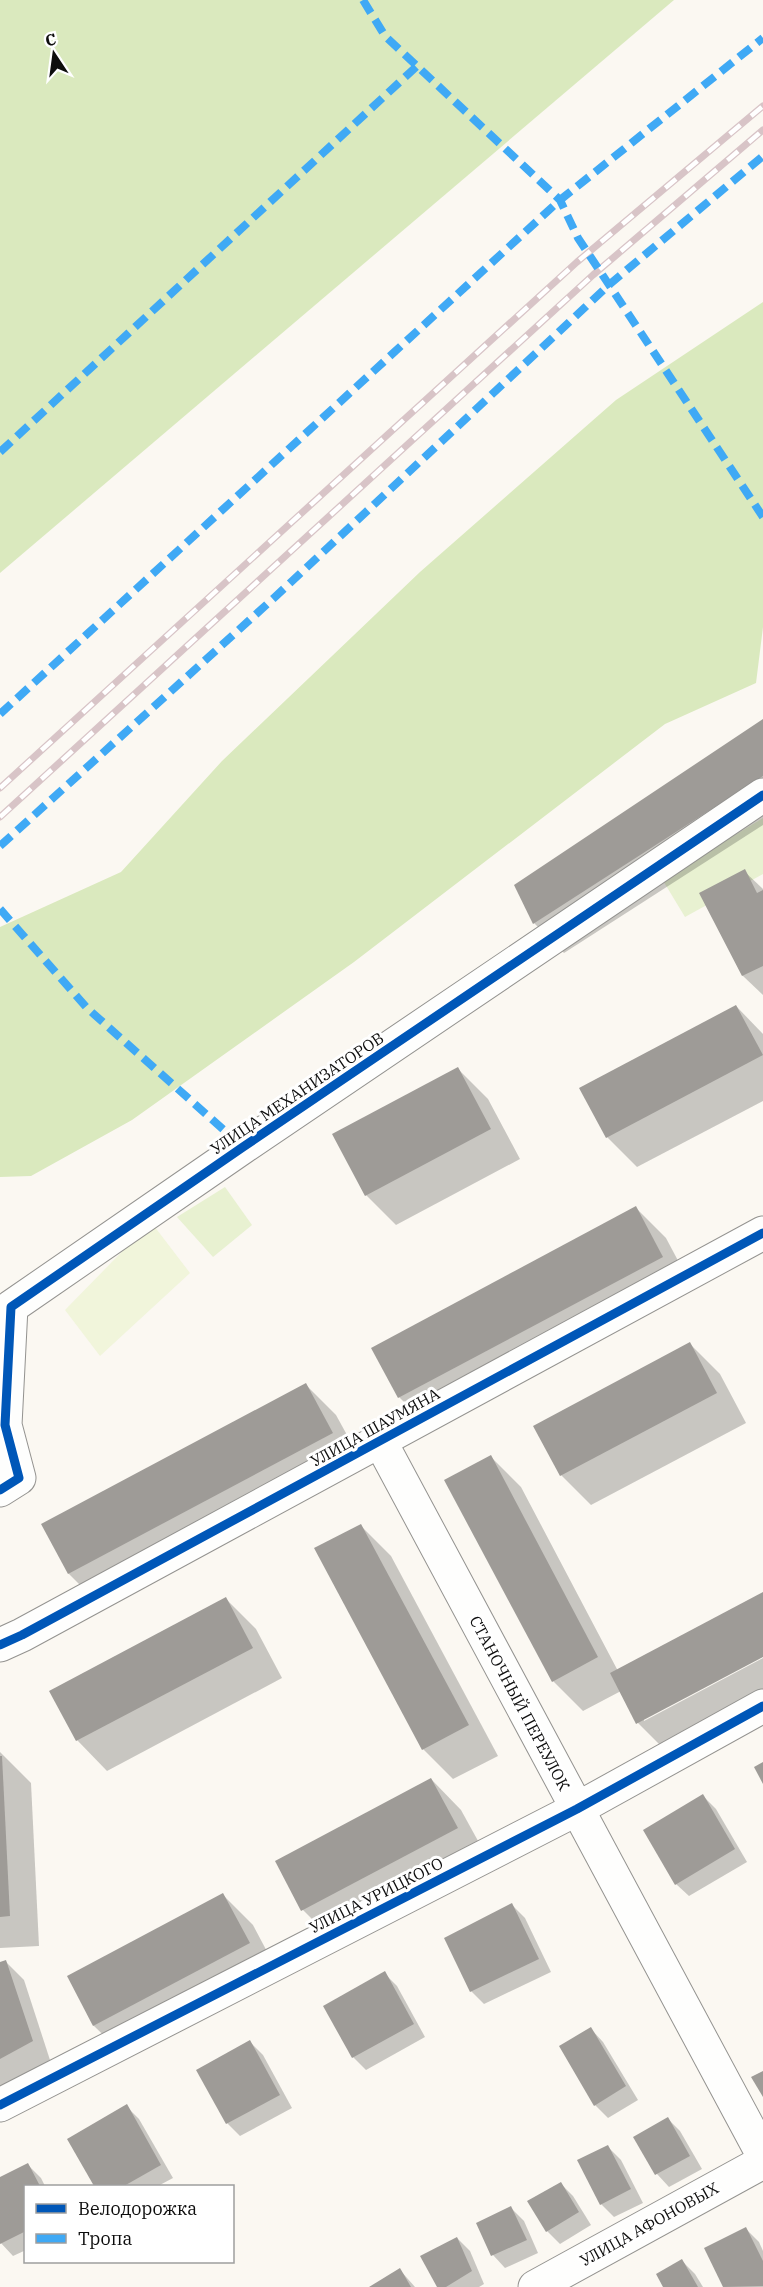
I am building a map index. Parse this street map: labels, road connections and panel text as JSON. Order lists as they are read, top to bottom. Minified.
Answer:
{"streets":{"street":["УЛИЦА МЕХАНИЗАТОРОВ","УЛИЦА ШАУМЯНА","СТАНОЧНЫЙ ПЕРЕУЛОК","УЛИЦА УРИЦКОГО","УЛИЦА АФОНОВЫХ"]},"crossings":[["УЛИЦА ШАУМЯНА","СТАНОЧНЫЙ ПЕРЕУЛОК"],["СТАНОЧНЫЙ ПЕРЕУЛОК","УЛИЦА УРИЦКОГО"]],"legend":["Велодорожка","Тропа"],"north":"top"}
